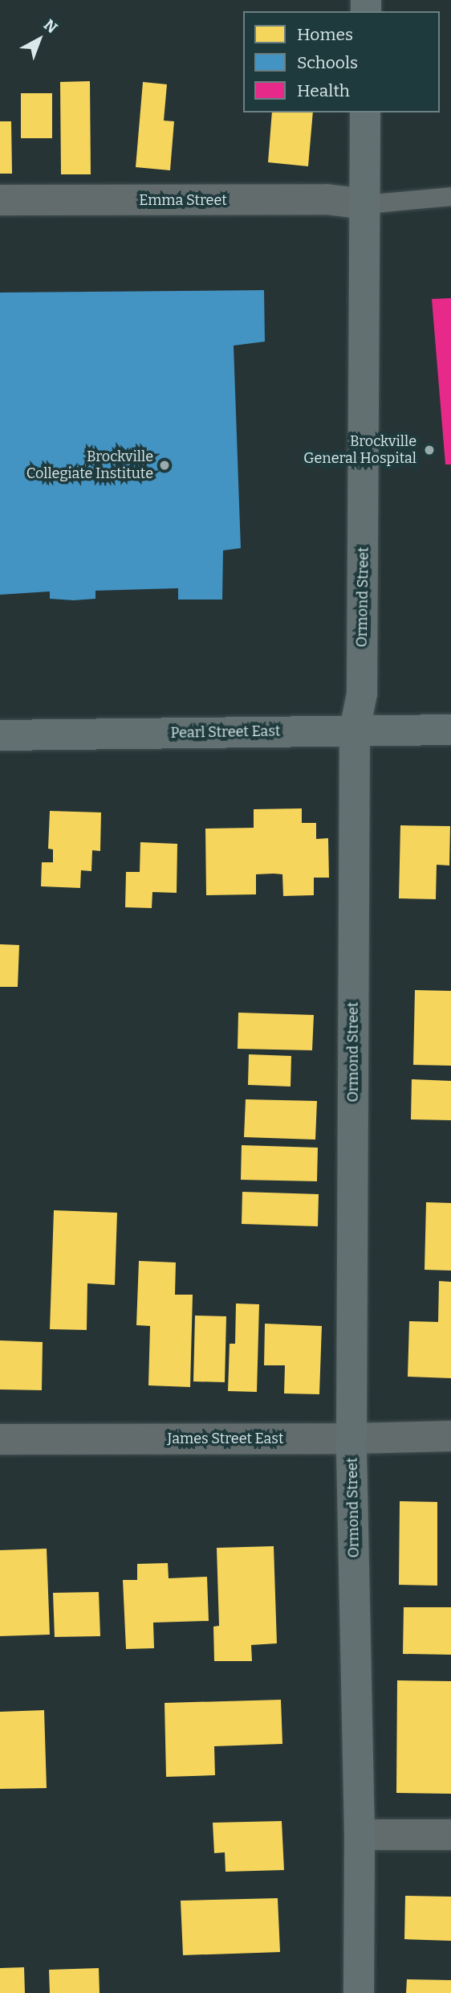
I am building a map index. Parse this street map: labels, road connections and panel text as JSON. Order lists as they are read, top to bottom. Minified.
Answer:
{"streets":{"street":["Emma Street","Ormond Street","Pearl Street East","James Street East"]},"crossings":[["Emma Street","Ormond Street"],["Ormond Street","Pearl Street East"],["Ormond Street","James Street East"]],"places":["Brockville General Hospital","Brockville Collegiate Institute"],"legend":["Homes","Schools","Health"],"north":"top right"}
